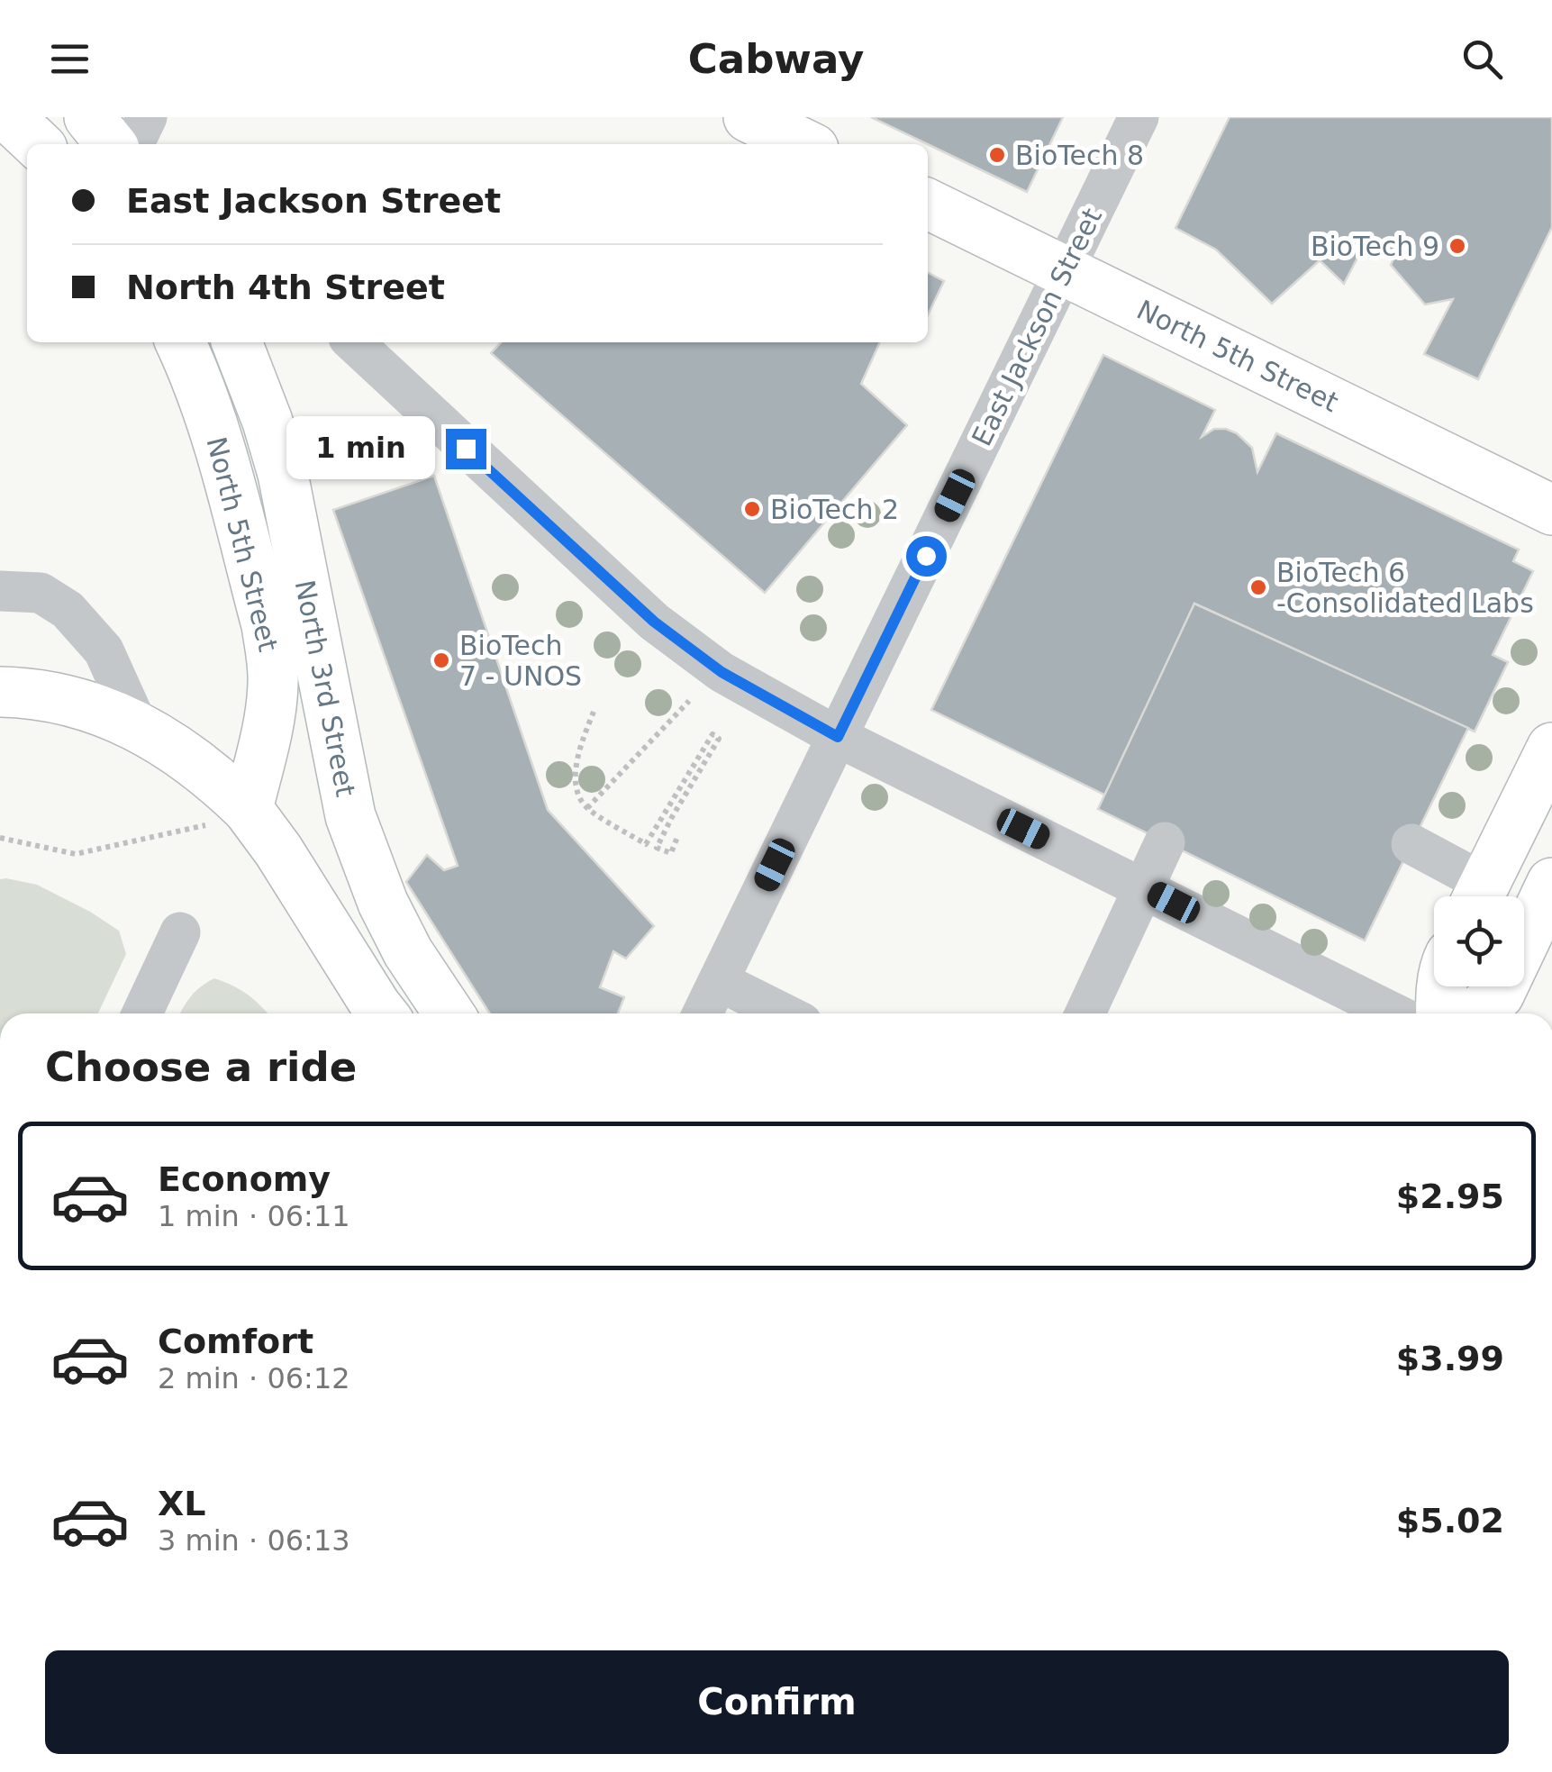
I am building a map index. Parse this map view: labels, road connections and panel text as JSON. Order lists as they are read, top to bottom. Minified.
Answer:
{"streets":{"main road":["North 5th Street","North 3rd Street"],"street":["East Jackson Street"]},"crossings":[["East Jackson Street","North 5th Street"]],"places":["BioTech 8","BioTech 9","BioTech 2","BioTech 6 -Consolidated Labs","BioTech 7 - UNOS"],"page":{"header":"Cabway","banner":["East Jackson Street","North 4th Street"],"bubble":"1 min","heading":"Choose a ride","list":[{"name":"Economy","note":"1 min · 06:11","value":"$2.95"},{"name":"Comfort","note":"2 min · 06:12","value":"$3.99"},{"name":"XL","note":"3 min · 06:13","value":"$5.02"}],"buttons":"Confirm"}}
